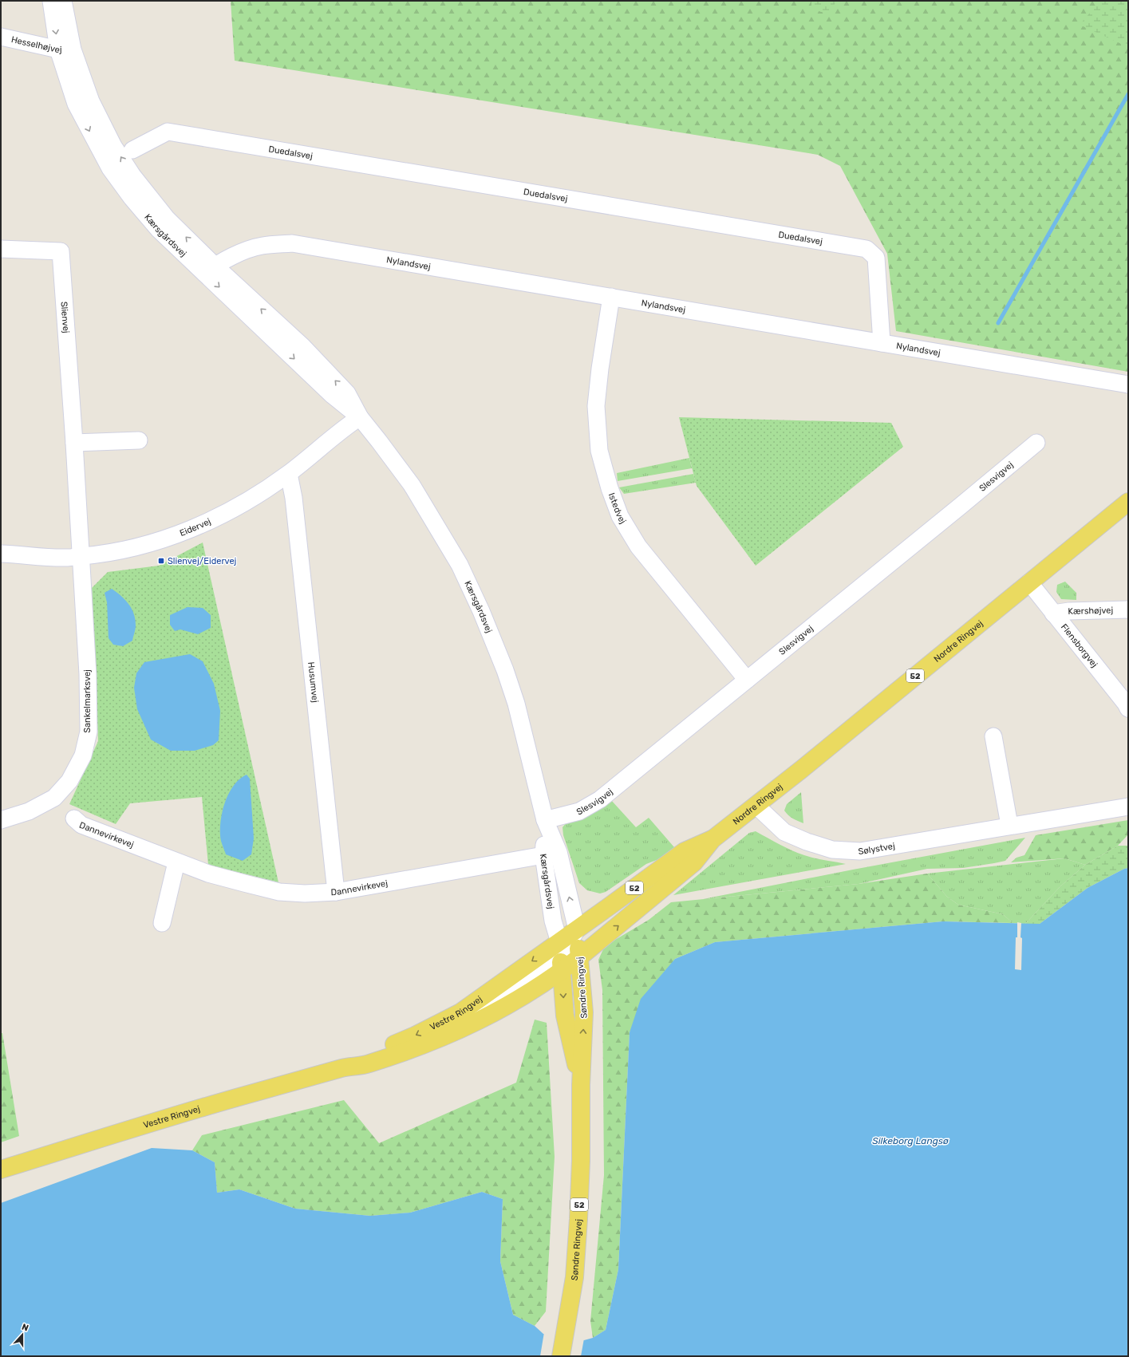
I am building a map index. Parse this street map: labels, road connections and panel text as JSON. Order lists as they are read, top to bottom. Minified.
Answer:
{"streets":{"main road":["Nordre Ringvej","52","Søndre Ringvej","Vestre Ringvej"],"street":["Hesselhøjvej","Duedalsvej","Kærsgårdsvej","Nylandsvej","Slienvej","Slesvigvej","Istedvej","Eidervej","Kærshøjvej","Flensborgvej","Husumvej","Sankelmarksvej","Dannevirkevej","Sølystvej"]},"crossings":[["Hesselhøjvej","Kærsgårdsvej"],["Duedalsvej","Nylandsvej"],["Kærsgårdsvej","Nylandsvej"],["Kærsgårdsvej","Slesvigvej"],["Kærsgårdsvej","Eidervej"],["Kærsgårdsvej","Nordre Ringvej"],["Kærsgårdsvej","Dannevirkevej"],["Kærsgårdsvej","Søndre Ringvej"],["Kærsgårdsvej","Vestre Ringvej"],["Nylandsvej","Istedvej"],["Slienvej","Eidervej"],["Slienvej","Sankelmarksvej"],["Slesvigvej","Istedvej"],["Eidervej","Husumvej"],["Eidervej","Sankelmarksvej"],["Kærshøjvej","Flensborgvej"],["Nordre Ringvej","Flensborgvej"],["Nordre Ringvej","Sølystvej"],["Nordre Ringvej","Søndre Ringvej"],["Nordre Ringvej","Vestre Ringvej"],["Husumvej","Dannevirkevej"],["Søndre Ringvej","Vestre Ringvej"]],"water":["Silkeborg Langsø"],"places":{"transit":["Slienvej/Eidervej"]},"north":"top"}
